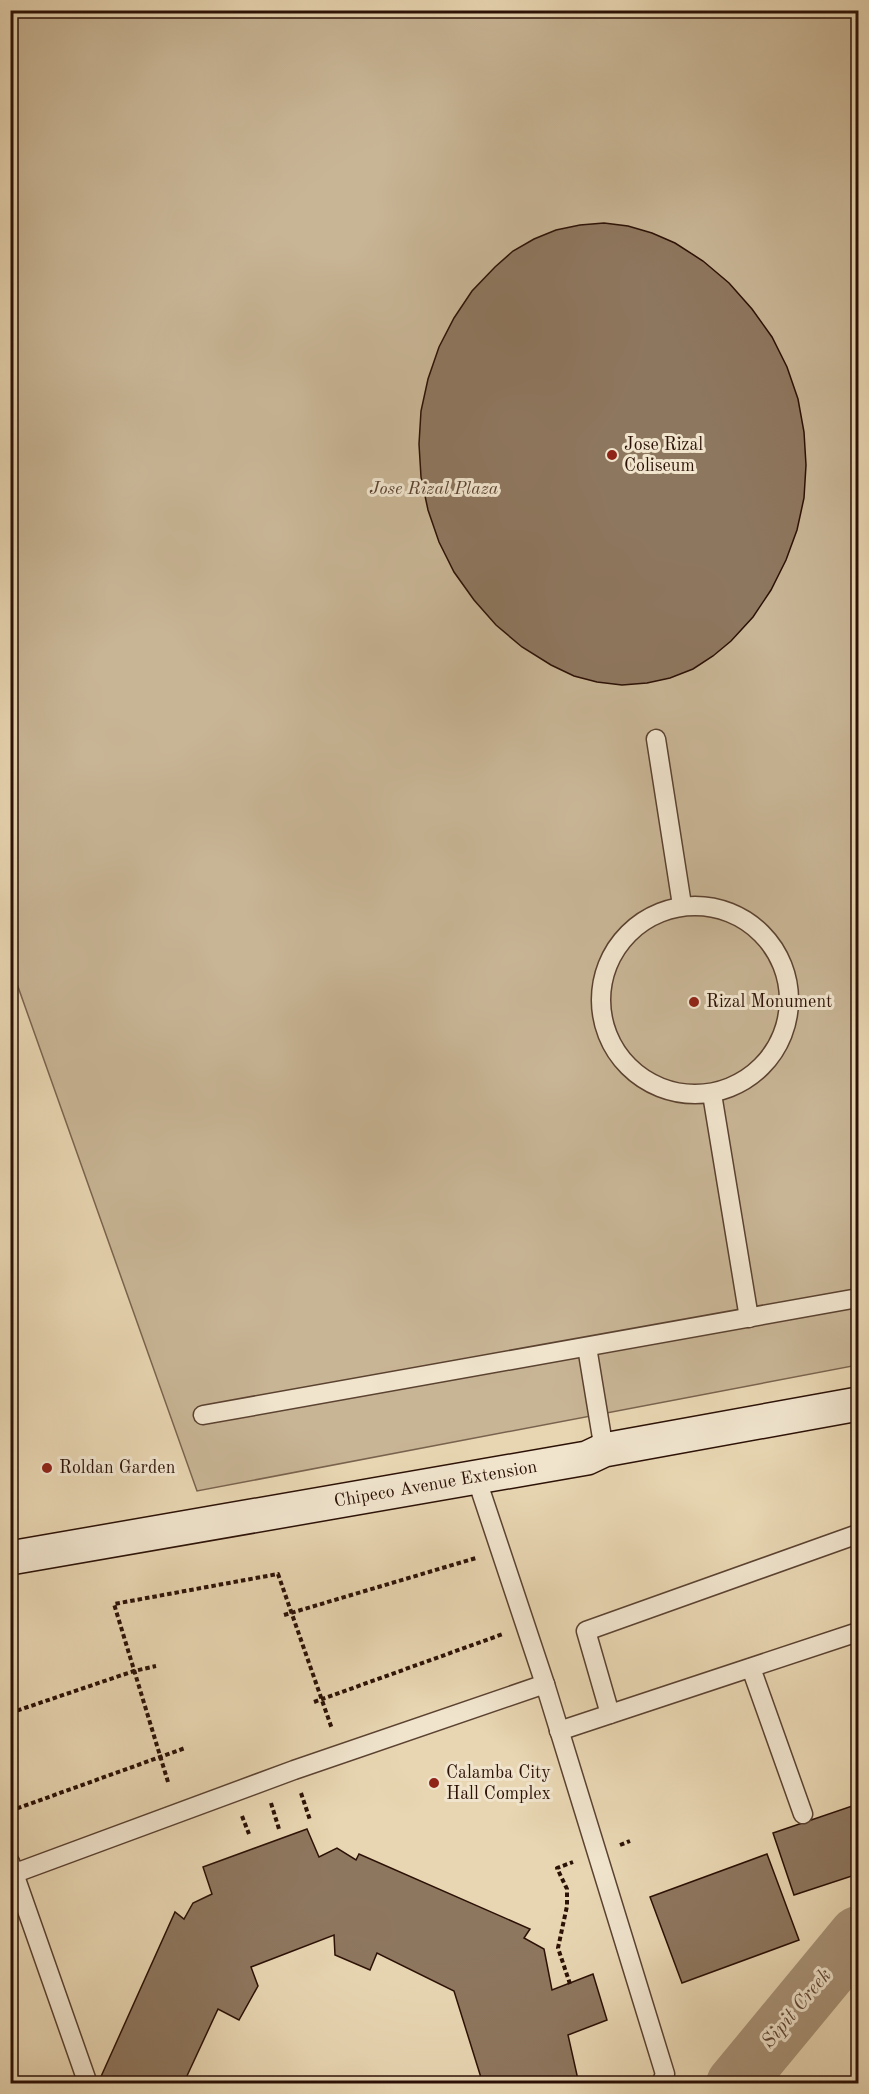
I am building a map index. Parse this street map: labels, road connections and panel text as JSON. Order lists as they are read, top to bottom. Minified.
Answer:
{"streets":{"main road":["Chipeco Avenue Extension"]},"water":["Sipit Creek"],"parks":["Jose Rizal Plaza"],"places":["Jose Rizal Coliseum","Rizal Monument","Roldan Garden","Calamba City Hall Complex"]}
